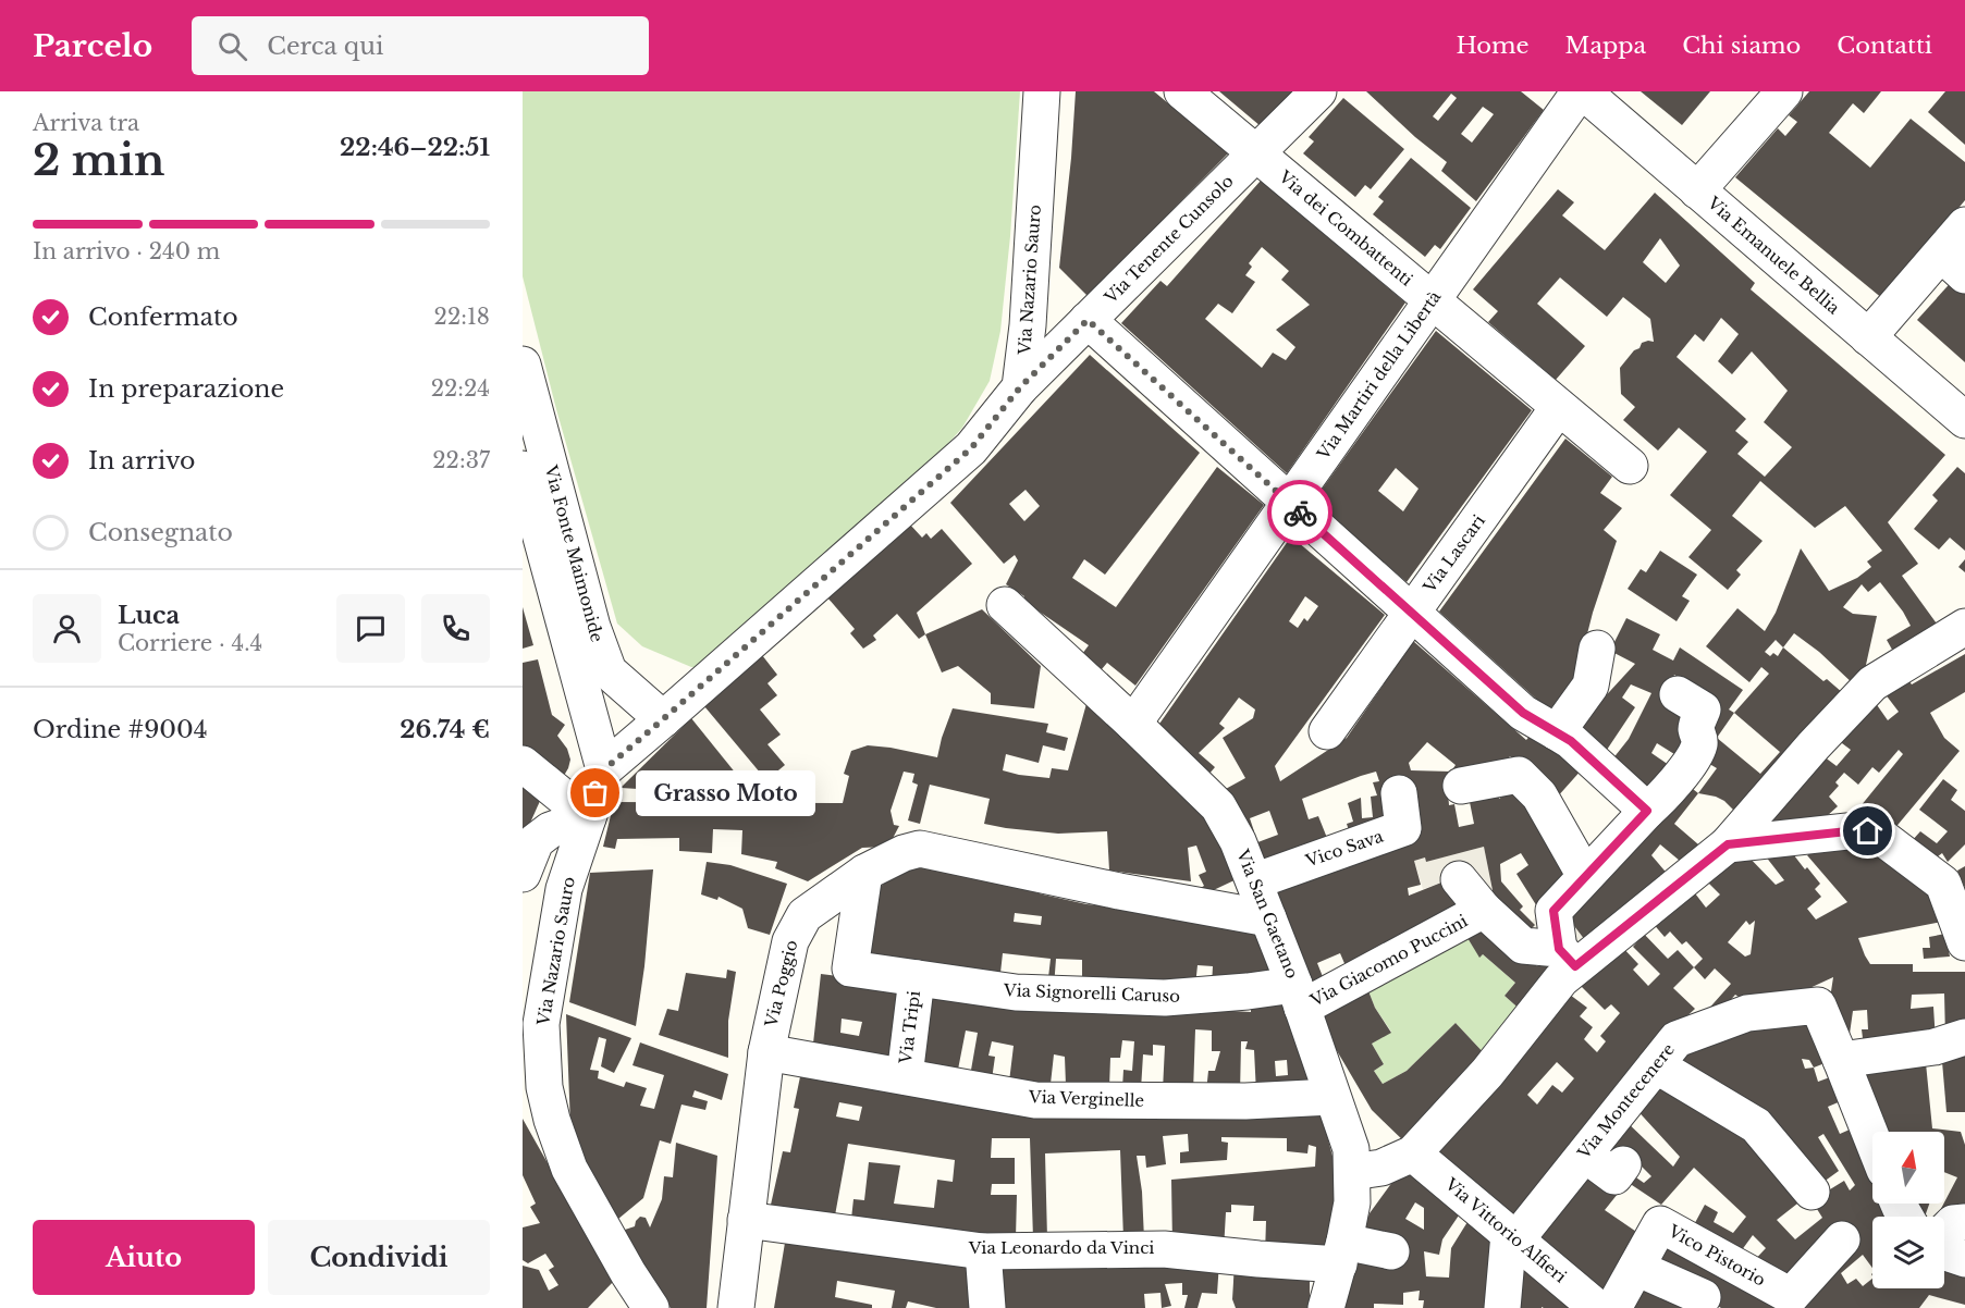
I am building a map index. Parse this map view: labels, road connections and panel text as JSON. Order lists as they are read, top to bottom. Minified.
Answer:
{"streets":{"street":["Via dei Combattenti","Via Tenente Cunsolo","Via Emanuele Bellia","Via Nazario Sauro","Via Martiri della Libertà","Via Fonte Maimonide","Via Lascari","Vico Sava","Via San Gaetano","Via Giacomo Puccini","Via Poggio","Via Signorelli Caruso","Via Tripi","Via Verginelle","Via Montecenere","Via Vittorio Alfieri","Via Leonardo da Vinci","Vico Pistorio"]},"crossings":[["Via dei Combattenti","Via Tenente Cunsolo"],["Via dei Combattenti","Via Martiri della Libertà"],["Via dei Combattenti","Via Lascari"],["Via Tenente Cunsolo","Via Nazario Sauro"],["Via Emanuele Bellia","Via Martiri della Libertà"],["Via Nazario Sauro","Via Fonte Maimonide"],["Via Martiri della Libertà","Via San Gaetano"],["Vico Sava","Via San Gaetano"],["Via San Gaetano","Via Giacomo Puccini"],["Via San Gaetano","Via Poggio"],["Via San Gaetano","Via Signorelli Caruso"],["Via San Gaetano","Via Verginelle"],["Via San Gaetano","Via Leonardo da Vinci"],["Via Giacomo Puccini","Via Signorelli Caruso"],["Via Poggio","Via Signorelli Caruso"],["Via Poggio","Via Verginelle"],["Via Poggio","Via Leonardo da Vinci"],["Via Signorelli Caruso","Via Tripi"],["Via Tripi","Via Verginelle"],["Via Montecenere","Via Vittorio Alfieri"]],"places":["Grasso Moto"],"north":"top","page":{"header":"Parcelo","search":"Cerca qui","nav":["Home","Mappa","Chi siamo","Contatti"],"heading":["2 min","Arriva tra","22:46–22:51"],"panel":["Luca","Corriere · 4.4","Ordine #9004","26.74 €"],"bar":"In arrivo · 240 m","list":[["Confermato","22:18"],["In preparazione","22:24"],["In arrivo","22:37"],"Consegnato"],"bubble":"Grasso Moto","buttons":["Aiuto","Condividi"]}}
